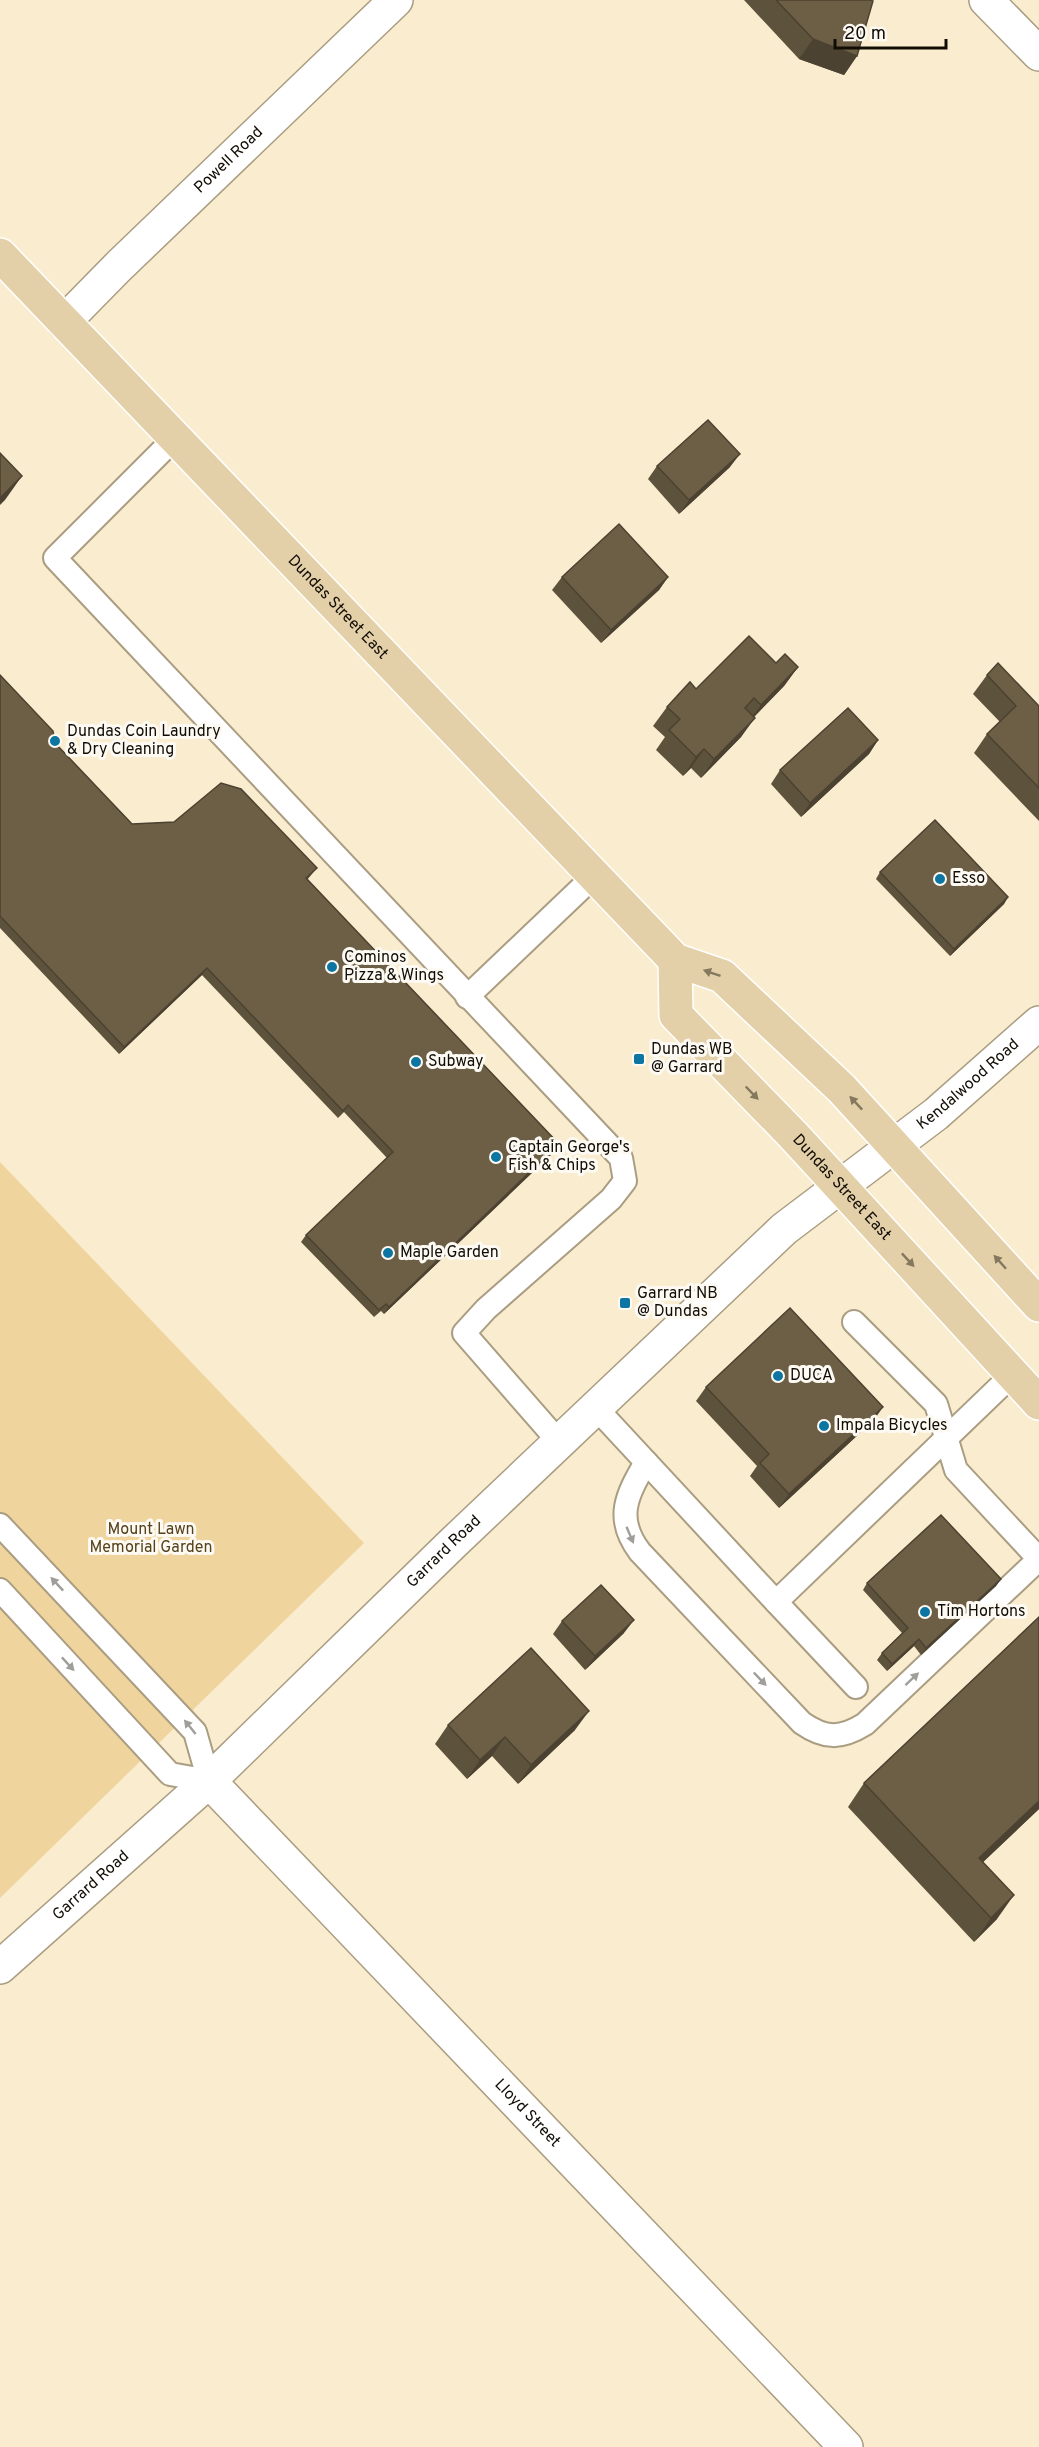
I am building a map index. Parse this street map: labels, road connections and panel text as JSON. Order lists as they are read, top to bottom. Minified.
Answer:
{"streets":{"main road":["Dundas Street East"],"street":["Powell Road","Kendalwood Road","Garrard Road","Lloyd Street"]},"crossings":[["Powell Road","Dundas Street East"],["Dundas Street East","Kendalwood Road"],["Dundas Street East","Garrard Road"],["Kendalwood Road","Garrard Road"],["Garrard Road","Lloyd Street"]],"parks":["Mount Lawn Memorial Garden"],"places":{"other":["Dundas Coin Laundry & Dry Cleaning","Esso","Cominos Pizza & Wings","Subway","Captain George's Fish & Chips","Maple Garden","DUCA","Impala Bicycles","Tim Hortons"],"transit":["Dundas WB @ Garrard","Garrard NB @ Dundas"]},"scale_bar":"20 m"}
